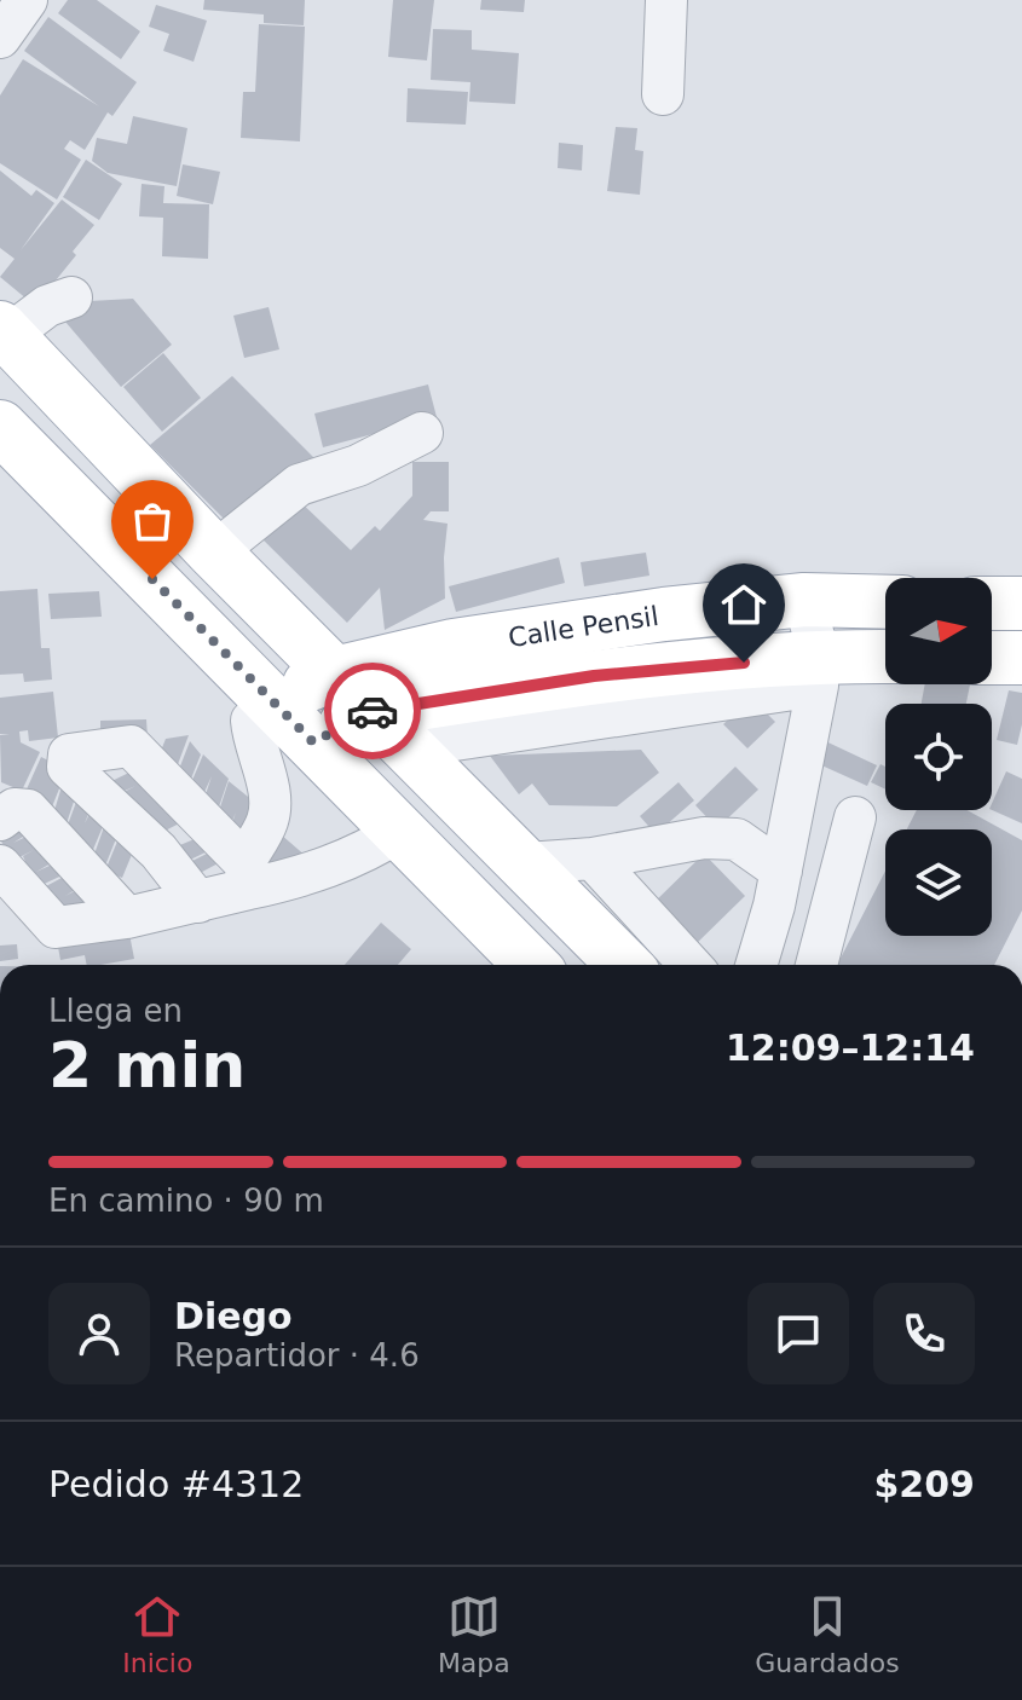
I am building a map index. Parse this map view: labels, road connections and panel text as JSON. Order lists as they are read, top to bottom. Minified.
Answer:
{"streets":{"main road":["Calle Pensil"]},"north":"right","page":{"heading":["2 min","Llega en","12:09–12:14"],"panel":["Diego","Repartidor · 4.6","Pedido #4312","$209"],"bar":"En camino · 90 m","tabs":["Inicio","Mapa","Guardados"]}}
